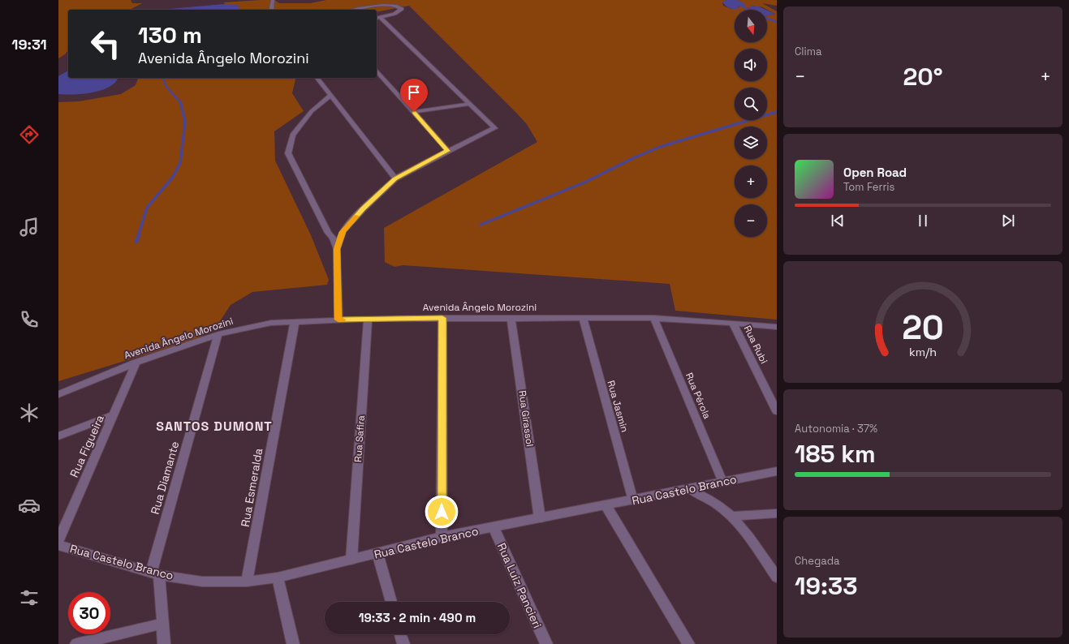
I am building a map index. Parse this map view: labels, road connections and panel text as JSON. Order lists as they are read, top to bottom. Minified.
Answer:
{"streets":{"street":["Avenida Ângelo Morozini","Rua Rubi","Rua Pérola","Rua Jasmin","Rua Girassol","Rua Safira","Rua Figueira","Rua Diamante","Rua Esmeralda","Rua Castelo Branco","Rua Luiz Pancieri"]},"crossings":[["Avenida Ângelo Morozini","Rua Rubi"],["Avenida Ângelo Morozini","Rua Pérola"],["Avenida Ângelo Morozini","Rua Jasmin"],["Avenida Ângelo Morozini","Rua Girassol"],["Avenida Ângelo Morozini","Rua Safira"],["Avenida Ângelo Morozini","Rua Figueira"],["Avenida Ângelo Morozini","Rua Diamante"],["Avenida Ângelo Morozini","Rua Esmeralda"],["Rua Pérola","Rua Castelo Branco"],["Rua Jasmin","Rua Castelo Branco"],["Rua Girassol","Rua Castelo Branco"],["Rua Safira","Rua Castelo Branco"],["Rua Diamante","Rua Castelo Branco"],["Rua Esmeralda","Rua Castelo Branco"],["Rua Castelo Branco","Rua Luiz Pancieri"]],"districts":["SANTOS DUMONT"],"north":"bottom","page":{"tabs":"19:31","tile":["Clima",["Autonomia · 37%","185 km"],["Chegada","19:33"]],"map_buttons":["+","−"],"turn":["130 m","Avenida Ângelo Morozini"],"heat":["−","20°","+"],"song":["Open Road","Tom Ferris"],"limit":"30","trip":"19:33 · 2 min · 490 m","gauge":["20","km/h"]}}
